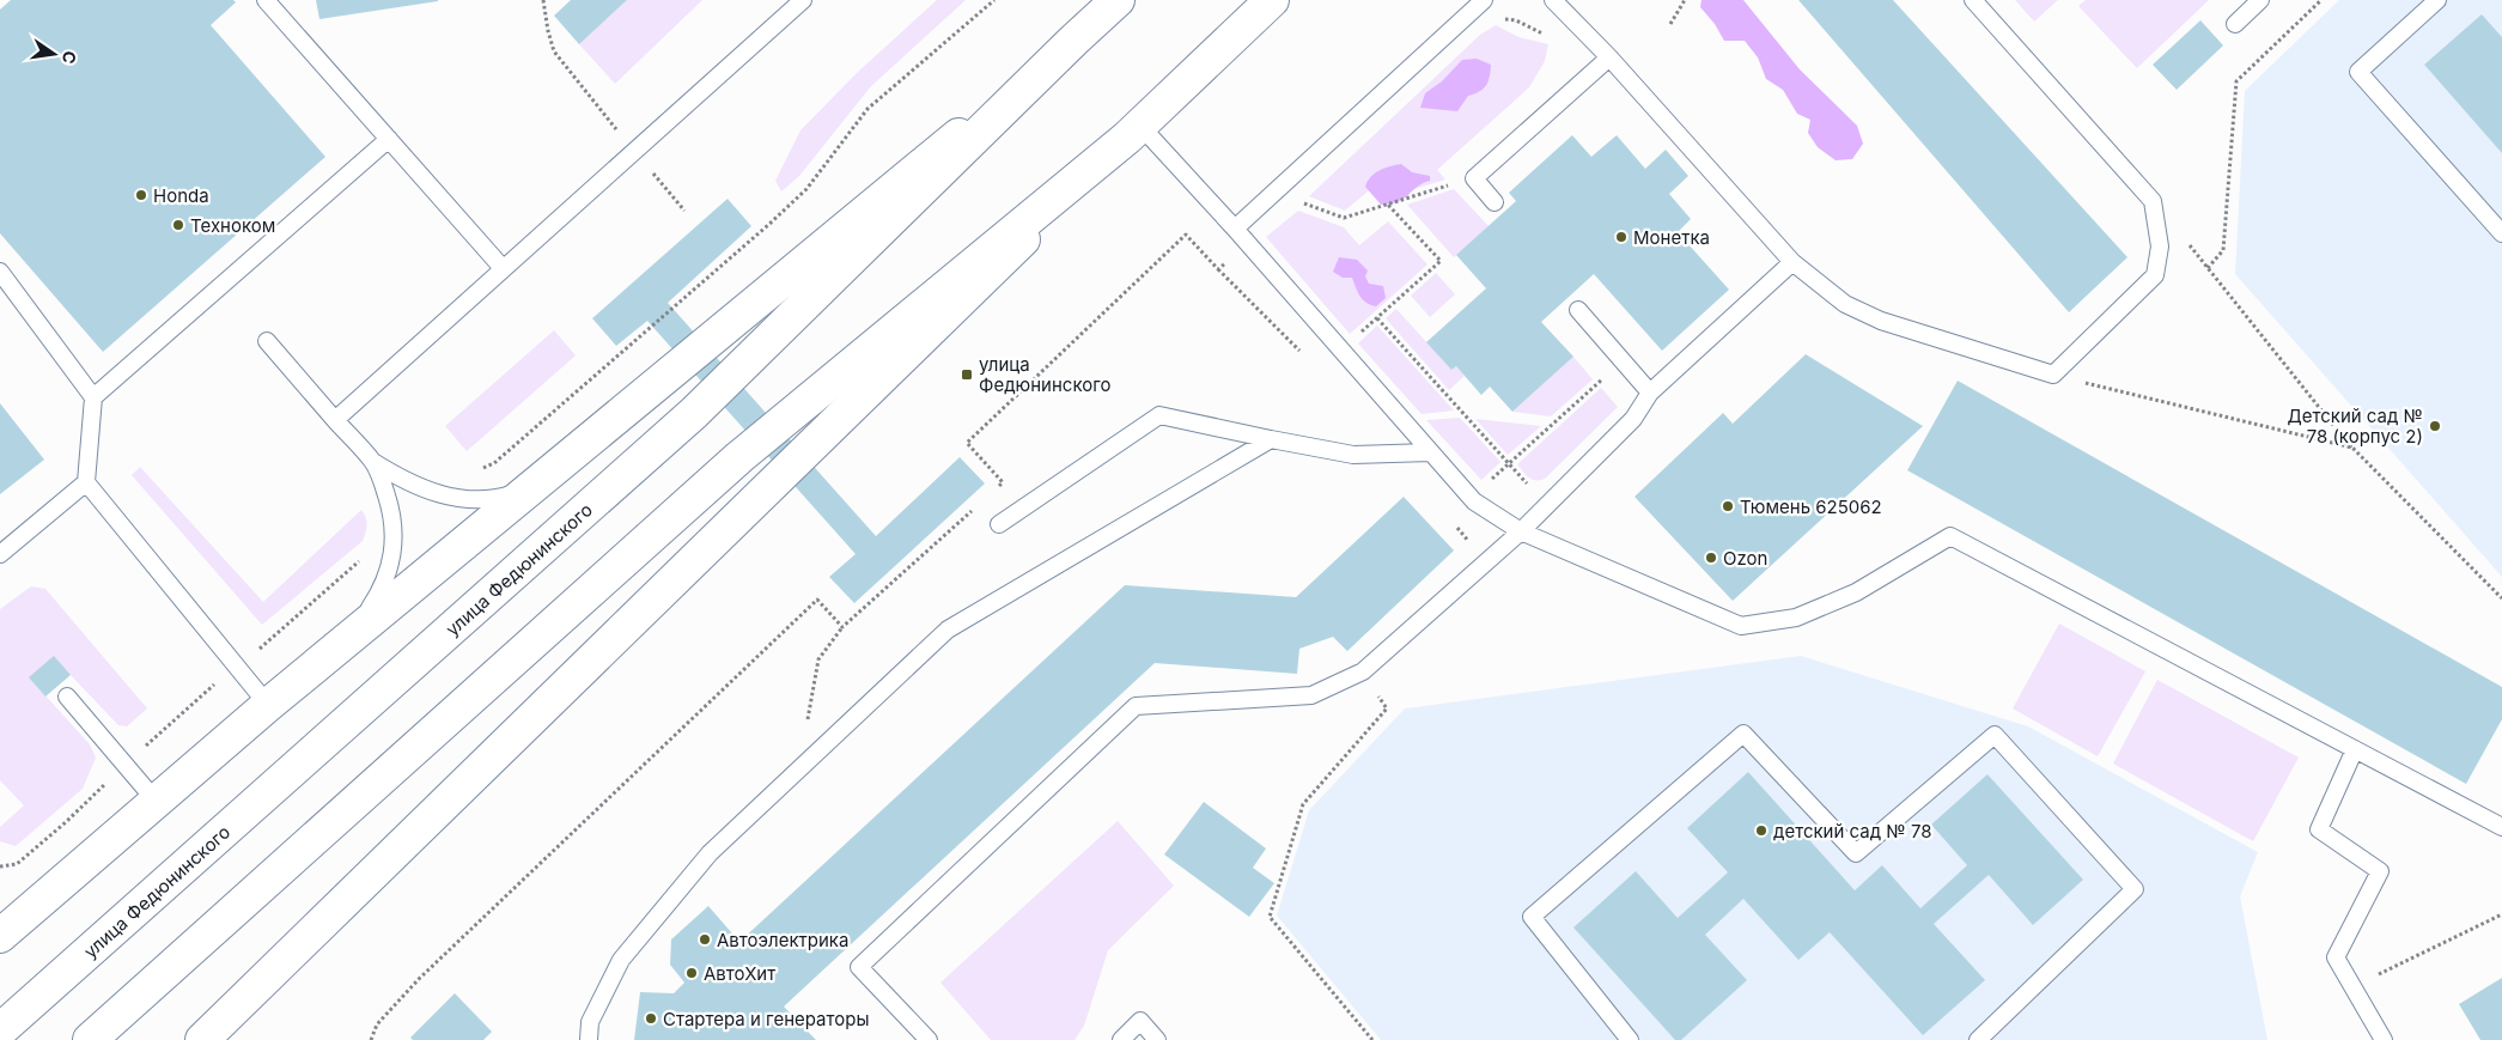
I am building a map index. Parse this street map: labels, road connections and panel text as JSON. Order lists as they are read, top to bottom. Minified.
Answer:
{"streets":{"main road":["улица Федюнинского"]},"places":{"other":["Honda","Техноком","Монетка","Детский сад № 78 (корпус 2)","Тюмень 625062","Ozon","детский сад № 78","Автоэлектрика","АвтоХит","Стартера и генераторы"],"transit":["улица Федюнинского"]},"north":"right"}
